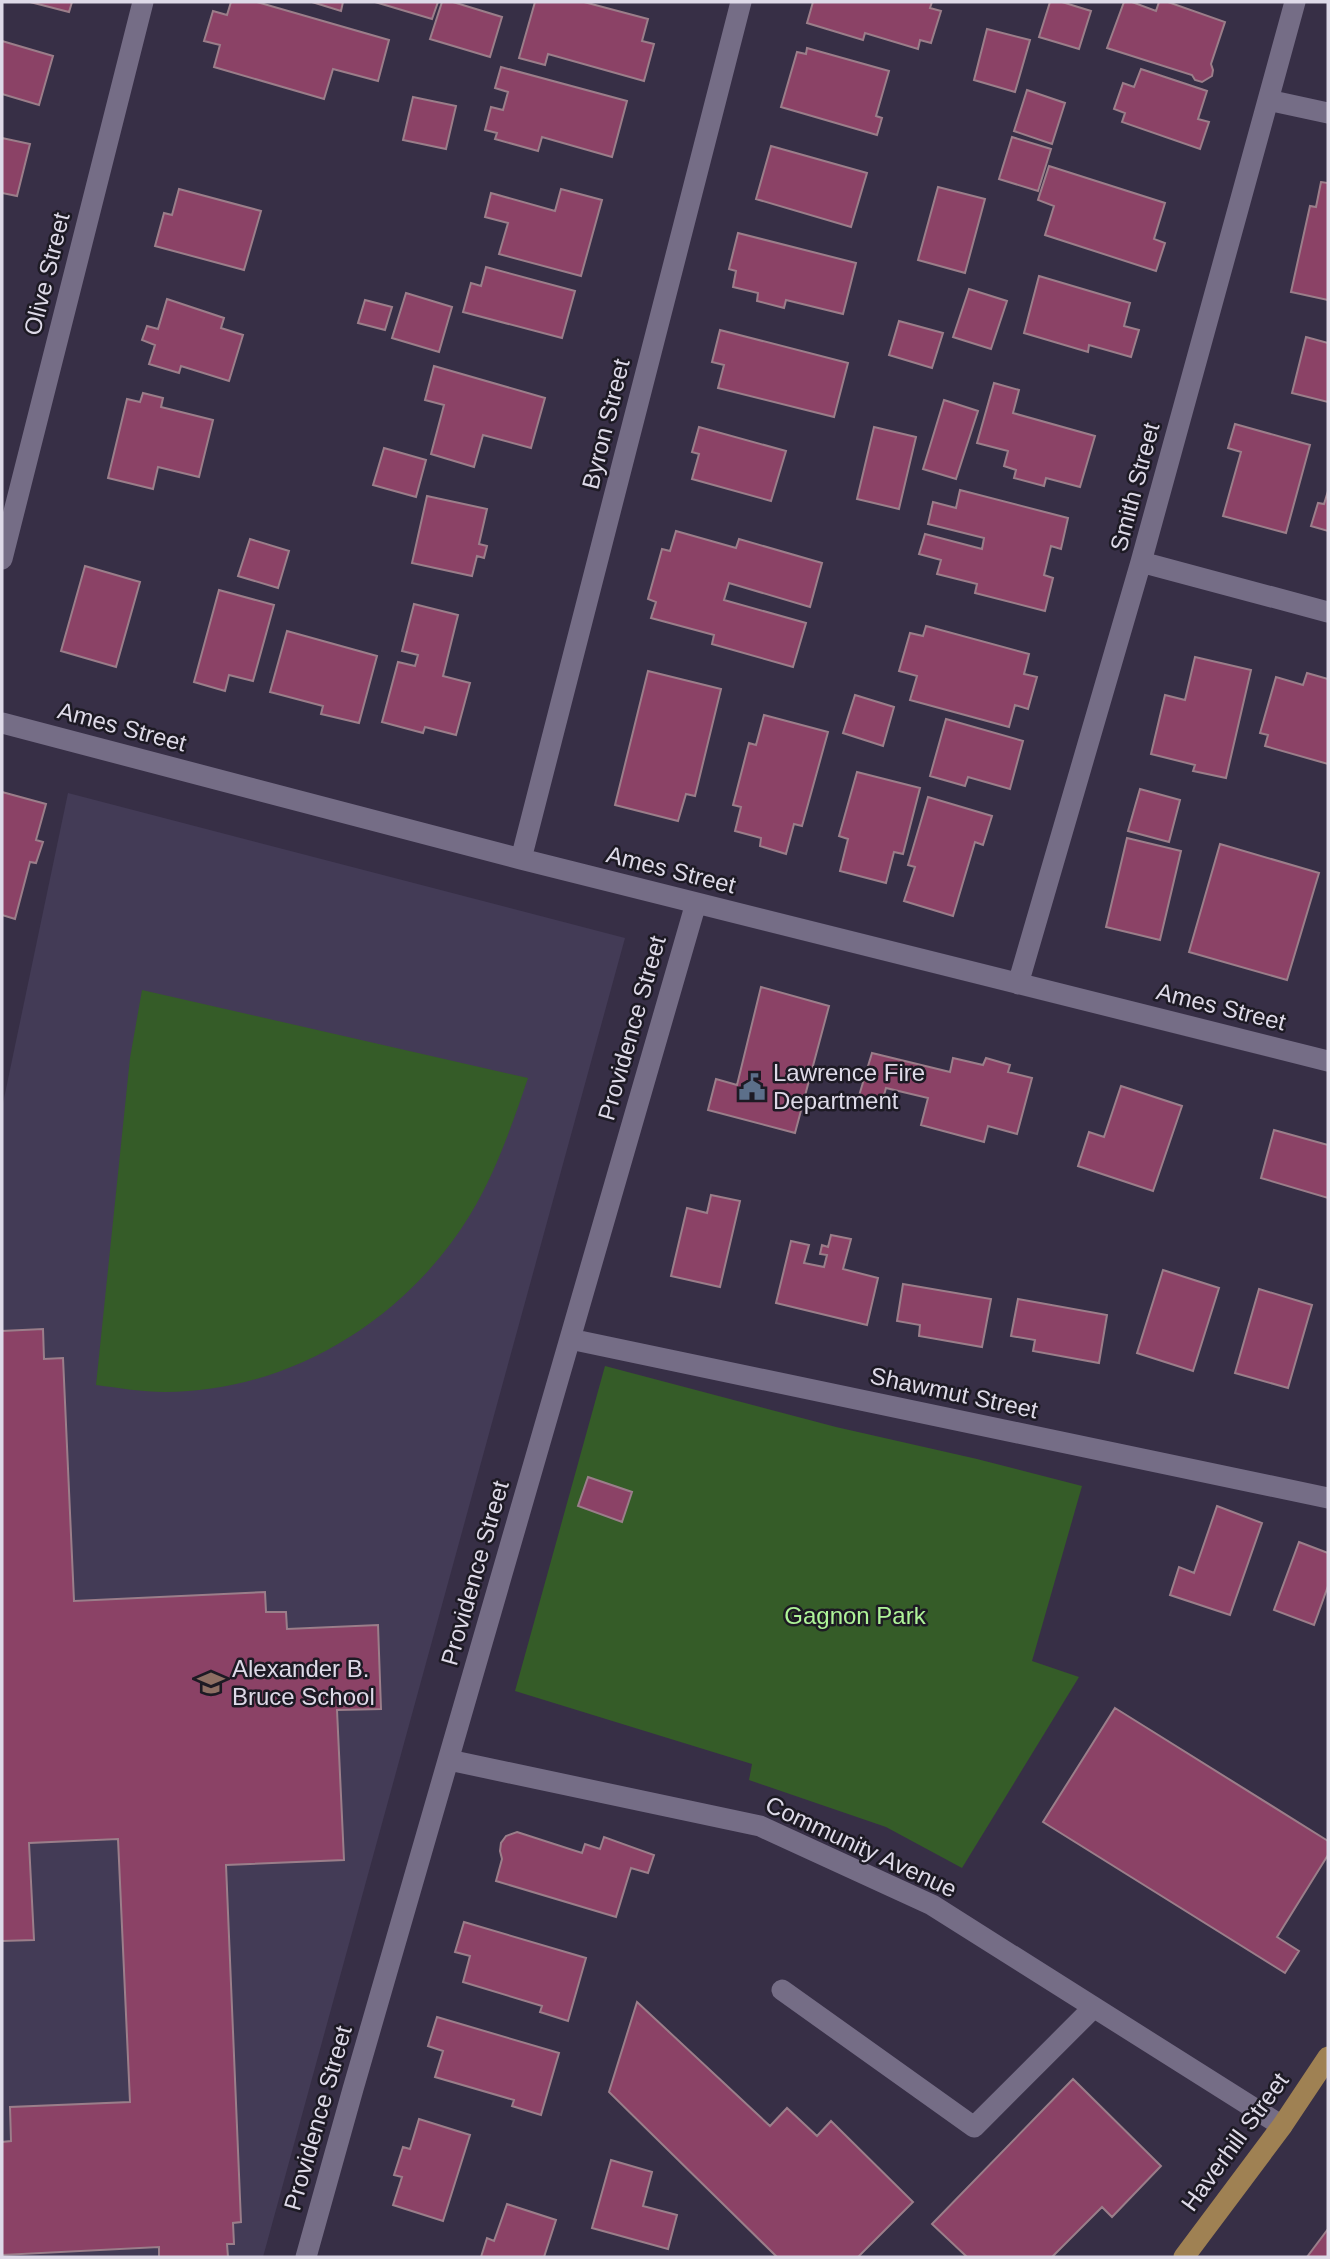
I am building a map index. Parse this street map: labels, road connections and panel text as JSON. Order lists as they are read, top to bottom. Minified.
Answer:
{"streets":{"main road":["Haverhill Street"],"street":["Olive Street","Byron Street","Smith Street","Ames Street","Providence Street","Shawmut Street","Community Avenue"]},"crossings":[["Byron Street","Ames Street"],["Smith Street","Ames Street"],["Ames Street","Providence Street"],["Providence Street","Shawmut Street"],["Providence Street","Community Avenue"],["Community Avenue","Haverhill Street"]],"parks":["Gagnon Park"],"places":{"public building":["Lawrence Fire Department"],"school or university":["Alexander B. Bruce School"]}}
